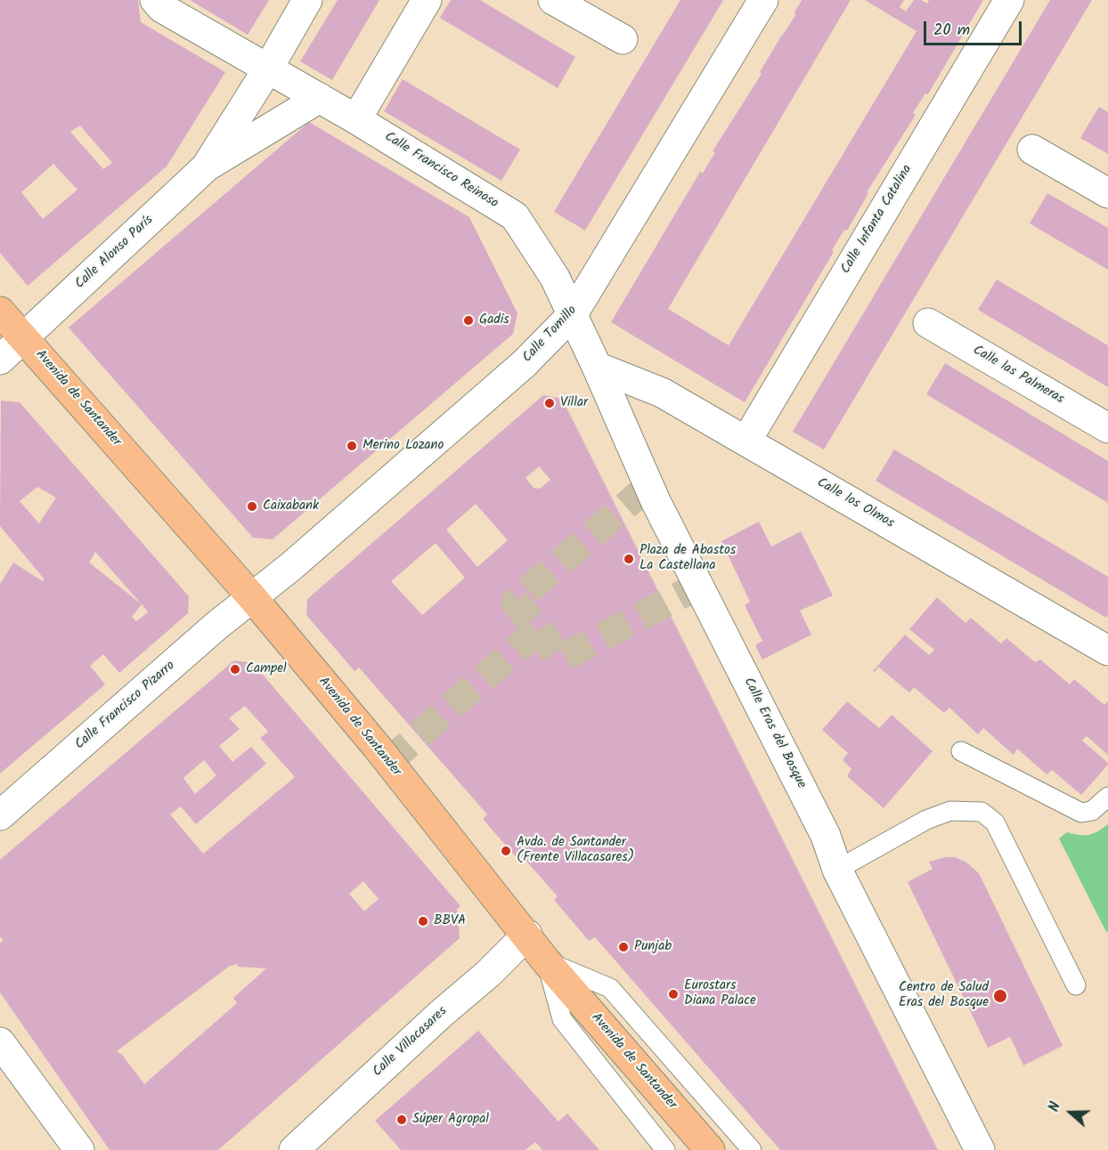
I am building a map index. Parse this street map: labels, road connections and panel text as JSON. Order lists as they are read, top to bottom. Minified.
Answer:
{"streets":{"highway":["Avenida de Santander"],"street":["Calle Francisco Reinoso","Calle Infanta Catalina","Calle Alonso París","Calle Tomillo","Calle las Palmeras","Calle los Olmos","Calle Francisco Pizarro","Calle Eras del Bosque","Calle Villacasares"]},"crossings":[["Calle Francisco Reinoso","Calle Alonso París"],["Calle Francisco Reinoso","Calle Tomillo"],["Calle Francisco Reinoso","Calle Eras del Bosque"],["Calle Infanta Catalina","Calle los Olmos"],["Calle Alonso París","Avenida de Santander"],["Calle Tomillo","Avenida de Santander"],["Calle Tomillo","Calle Francisco Pizarro"],["Calle Tomillo","Calle Eras del Bosque"],["Avenida de Santander","Calle Francisco Pizarro"],["Avenida de Santander","Calle Villacasares"],["Calle los Olmos","Calle Eras del Bosque"]],"places":["Gadis","Villar","Merino Lozano","Caixabank","Plaza de Abastos La Castellana","Campel","Avda. de Santander (Frente Villacasares)","BBVA","Punjab","Eurostars Diana Palace","Centro de Salud Eras del Bosque","Súper Agropal"],"scale_bar":"20 m","north":"left"}
